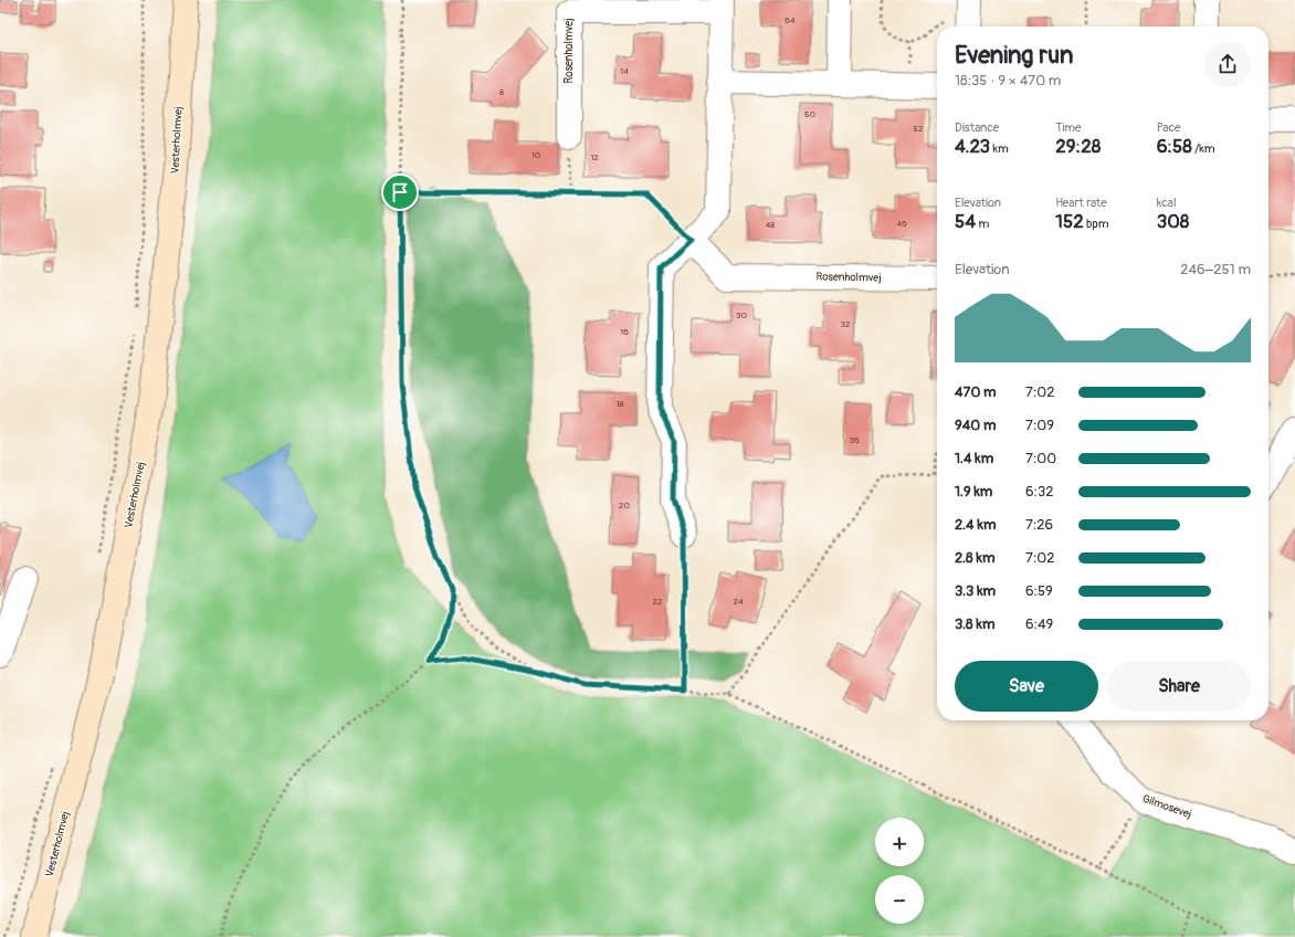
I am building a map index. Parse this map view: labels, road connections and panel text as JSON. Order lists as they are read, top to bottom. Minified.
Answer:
{"streets":{"street":["Rosenholmvej","Vesterholmvej","Gilmosevej"]},"house_numbers":["64","14","8","50","52","10","12","46","48","30","32","16","18","36","20","22","24"],"page":{"heading":["Evening run","18:35 · 9 × 470 m"],"stats":[["Distance","4.23 km"],["Time","29:28"],["Pace","6:58 /km"],["Elevation","54 m"],["Heart rate","152 bpm"],["kcal","308"]],"chart":["Elevation","246–251 m"],"list":[{"name":"470 m","note":"7:02"},{"name":"940 m","note":"7:09"},{"name":"1.4 km","note":"7:00"},{"name":"1.9 km","note":"6:32"},{"name":"2.4 km","note":"7:26"},{"name":"2.8 km","note":"7:02"},{"name":"3.3 km","note":"6:59"},{"name":"3.8 km","note":"6:49"}],"buttons":["Save","Share"],"map_buttons":["+","−"]}}
